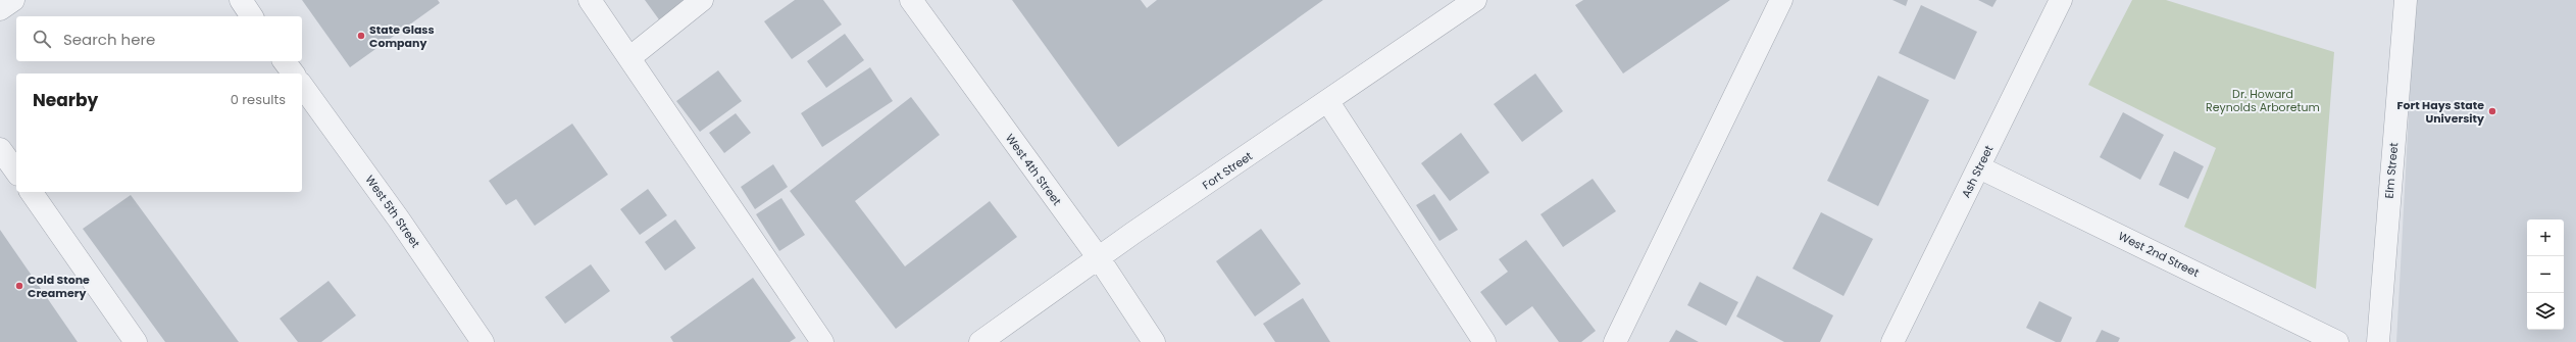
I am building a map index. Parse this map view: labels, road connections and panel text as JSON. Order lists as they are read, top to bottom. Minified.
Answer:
{"streets":{"street":["West 4th Street","Fort Street","Elm Street","Ash Street","West 5th Street","West 2nd Street"]},"crossings":[["West 4th Street","Fort Street"],["Ash Street","West 2nd Street"]],"parks":["Dr. Howard Reynolds Arboretum"],"places":["State Glass Company","Fort Hays State University","Cold Stone Creamery"],"page":{"search":"Search here","heading":["Nearby","0 results"],"map_buttons":["+","−"]}}
